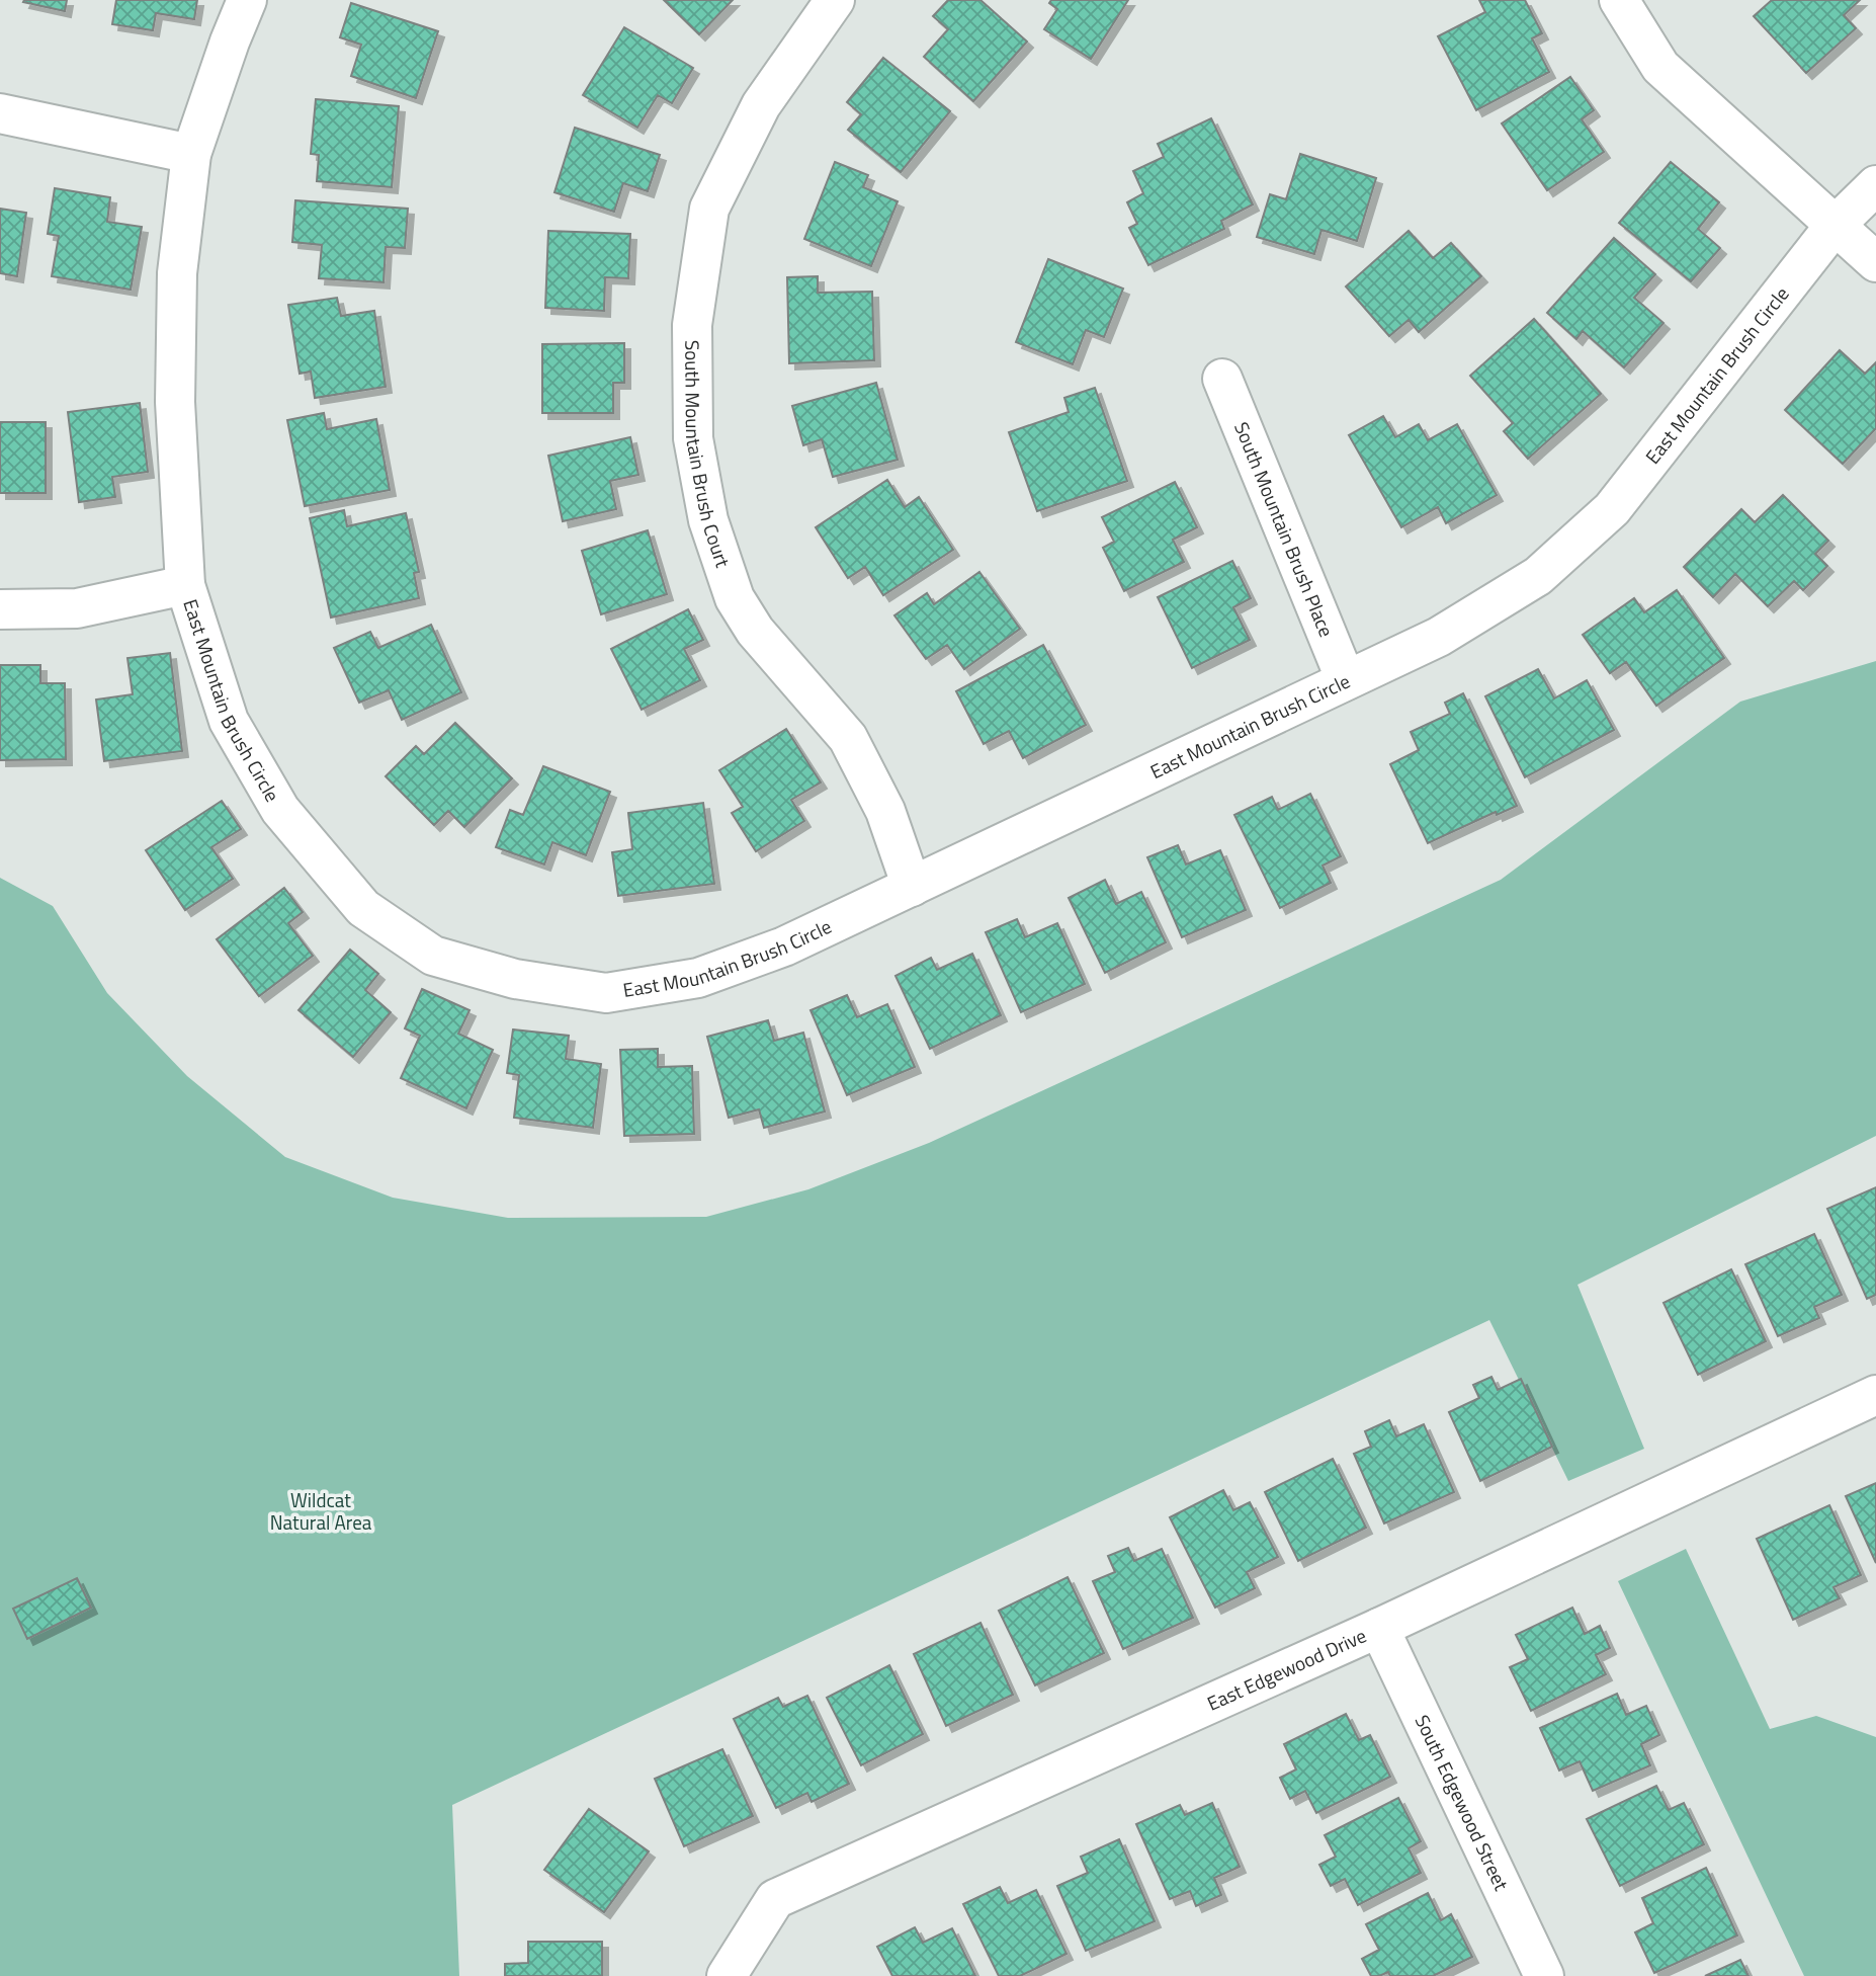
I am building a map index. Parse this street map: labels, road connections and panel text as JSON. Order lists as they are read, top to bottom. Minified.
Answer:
{"streets":{"street":["East Mountain Brush Circle","South Mountain Brush Court","South Mountain Brush Place","East Edgewood Drive","South Edgewood Street"]},"crossings":[["East Mountain Brush Circle","South Mountain Brush Court"],["East Mountain Brush Circle","South Mountain Brush Place"],["East Edgewood Drive","South Edgewood Street"]],"parks":["Wildcat Natural Area"]}
